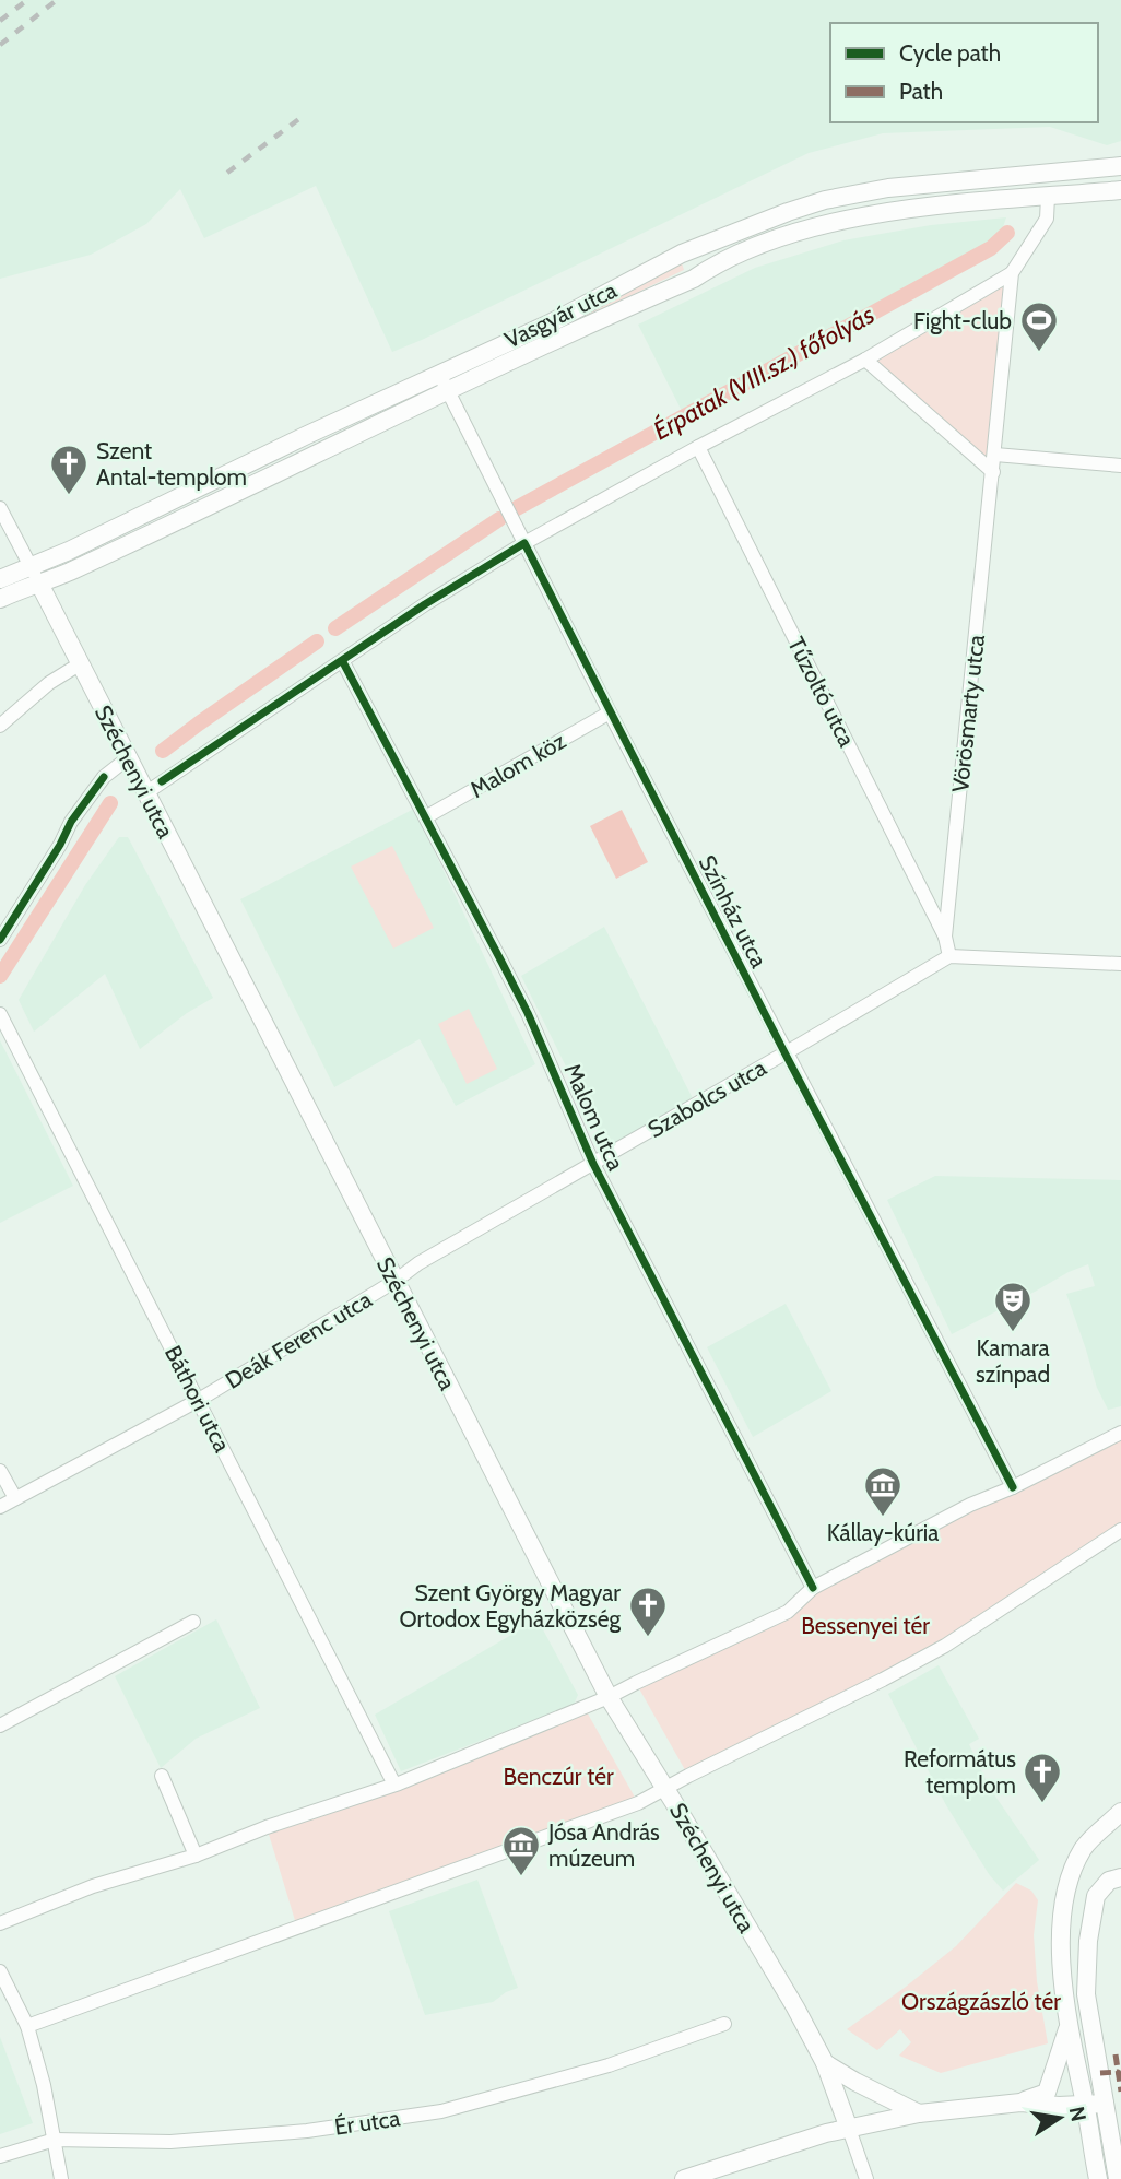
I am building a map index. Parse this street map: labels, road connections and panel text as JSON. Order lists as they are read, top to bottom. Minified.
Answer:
{"streets":{"street":["Vasgyár utca","Tűzoltó utca","Vörösmarty utca","Malom köz","Széchenyi utca","Színház utca","Szabolcs utca","Malom utca","Deák Ferenc utca","Báthori utca","Ér utca"]},"crossings":[["Vasgyár utca","Széchenyi utca"],["Vasgyár utca","Színház utca"],["Tűzoltó utca","Vörösmarty utca"],["Vörösmarty utca","Szabolcs utca"],["Malom köz","Színház utca"],["Malom köz","Malom utca"],["Széchenyi utca","Szabolcs utca"],["Széchenyi utca","Deák Ferenc utca"],["Színház utca","Szabolcs utca"],["Szabolcs utca","Malom utca"],["Szabolcs utca","Deák Ferenc utca"],["Deák Ferenc utca","Báthori utca"]],"water":["Érpatak (VIII.sz.) főfolyás"],"parks":["Bessenyei tér","Benczúr tér","Országzászló tér"],"places":{"sports":["Fight-club"],"church":["Szent Antal-templom","Szent György Magyar Ortodox Egyházközség","Református templom"],"theatre":["Kamara színpad"],"museum":["Kállay-kúria","Jósa András múzeum"]},"legend":["Cycle path","Path"],"north":"right"}
